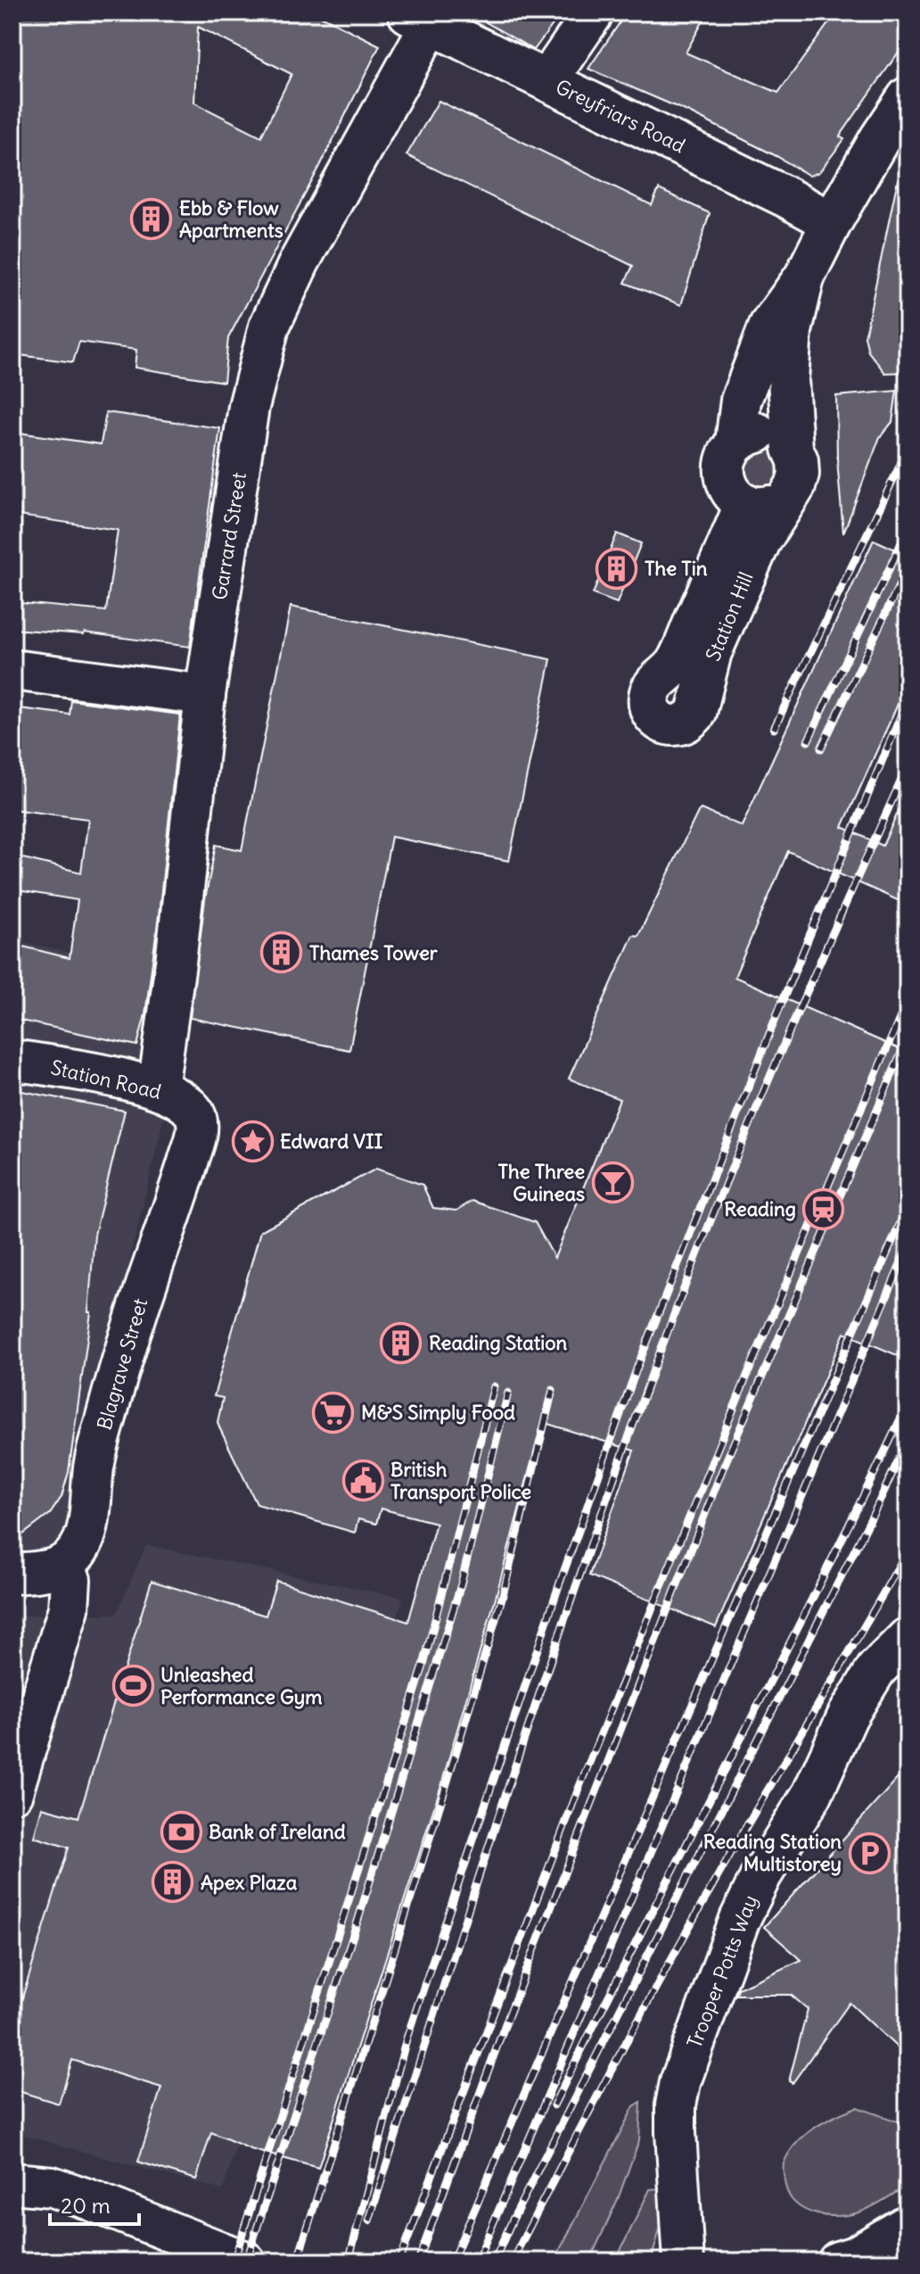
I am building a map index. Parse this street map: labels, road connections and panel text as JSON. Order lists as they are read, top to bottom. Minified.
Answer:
{"streets":{"street":["Greyfriars Road","Garrard Street","Station Hill","Station Road","Blagrave Street","Trooper Potts Way"]},"crossings":[["Greyfriars Road","Garrard Street"],["Greyfriars Road","Station Hill"],["Garrard Street","Station Road"],["Station Road","Blagrave Street"]],"places":{"building":["Ebb & Flow Apartments","The Tin","Thames Tower","Reading Station","Apex Plaza"],"place":["Edward VII"],"bar":["The Three Guineas"],"station":["Reading"],"supermarket":["M&S Simply Food"],"public building":["British Transport Police"],"sports":["Unleashed Performance Gym"],"bank":["Bank of Ireland"],"parking":["Reading Station Multistorey"]},"scale_bar":"20 m"}
